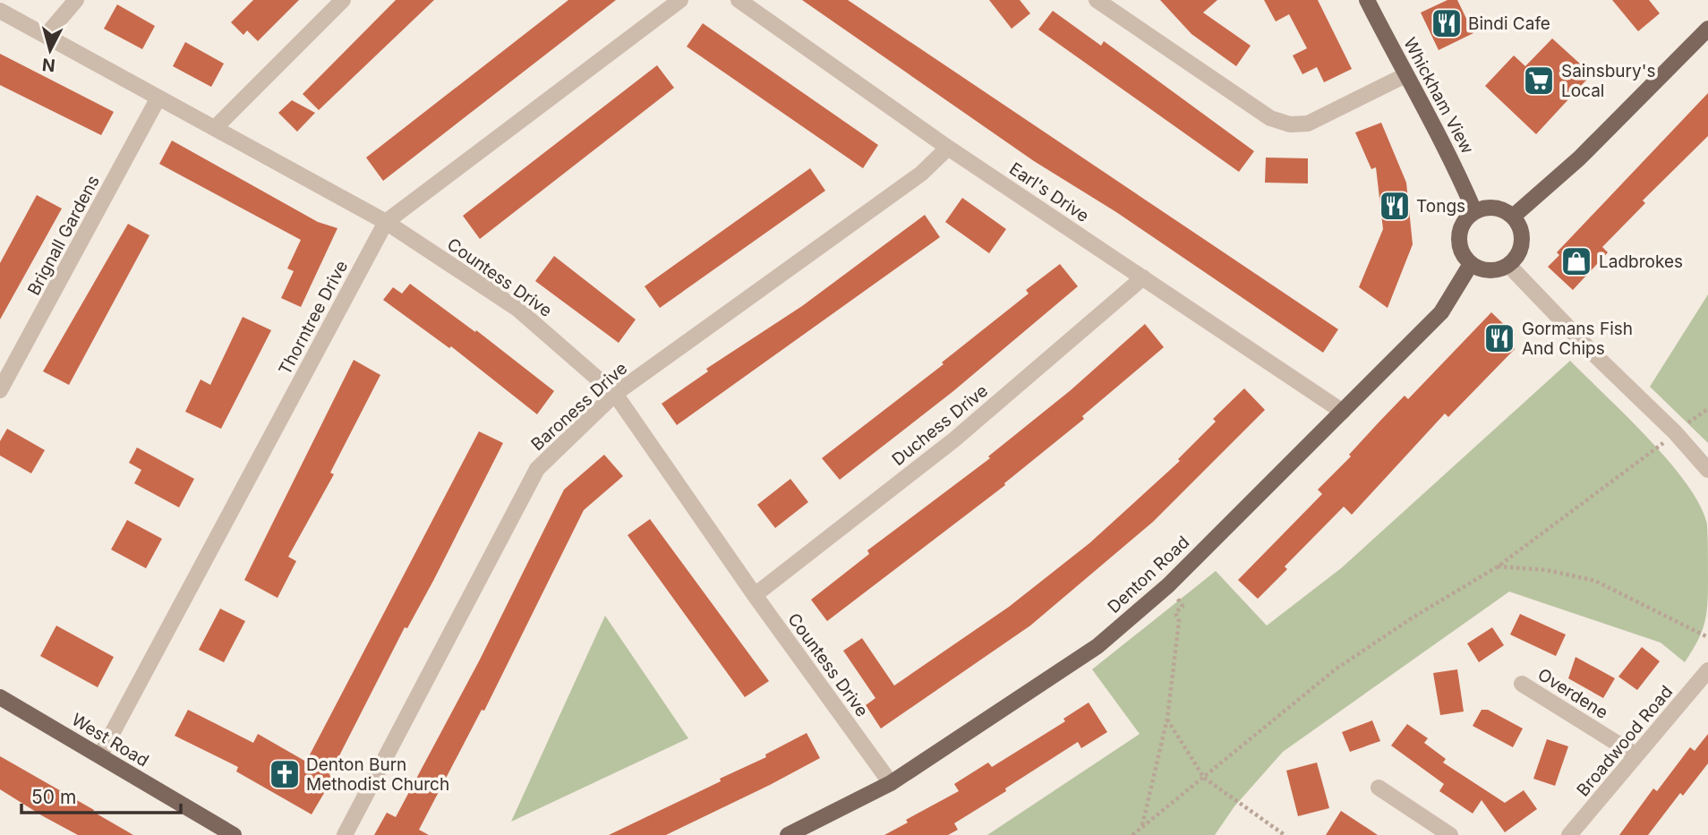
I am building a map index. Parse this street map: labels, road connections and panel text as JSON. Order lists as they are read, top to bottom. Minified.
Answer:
{"streets":{"main road":["Whickham View","Denton Road","West Road"],"street":["Earl's Drive","Brignall Gardens","Countess Drive","Thorntree Drive","Baroness Drive","Duchess Drive","Overdene","Broadwood Road"]},"crossings":[["Whickham View","Denton Road"],["Earl's Drive","Baroness Drive"],["Earl's Drive","Duchess Drive"],["Earl's Drive","Denton Road"],["Brignall Gardens","Countess Drive"],["Countess Drive","Thorntree Drive"],["Countess Drive","Baroness Drive"],["Countess Drive","Duchess Drive"],["Countess Drive","Denton Road"],["Thorntree Drive","West Road"],["Overdene","Broadwood Road"]],"places":{"restaurant":["Bindi Cafe","Tongs","Gormans Fish And Chips"],"supermarket":["Sainsbury's Local"],"shop":["Ladbrokes"],"church":["Denton Burn Methodist Church"]},"scale_bar":"50 m","north":"bottom"}
